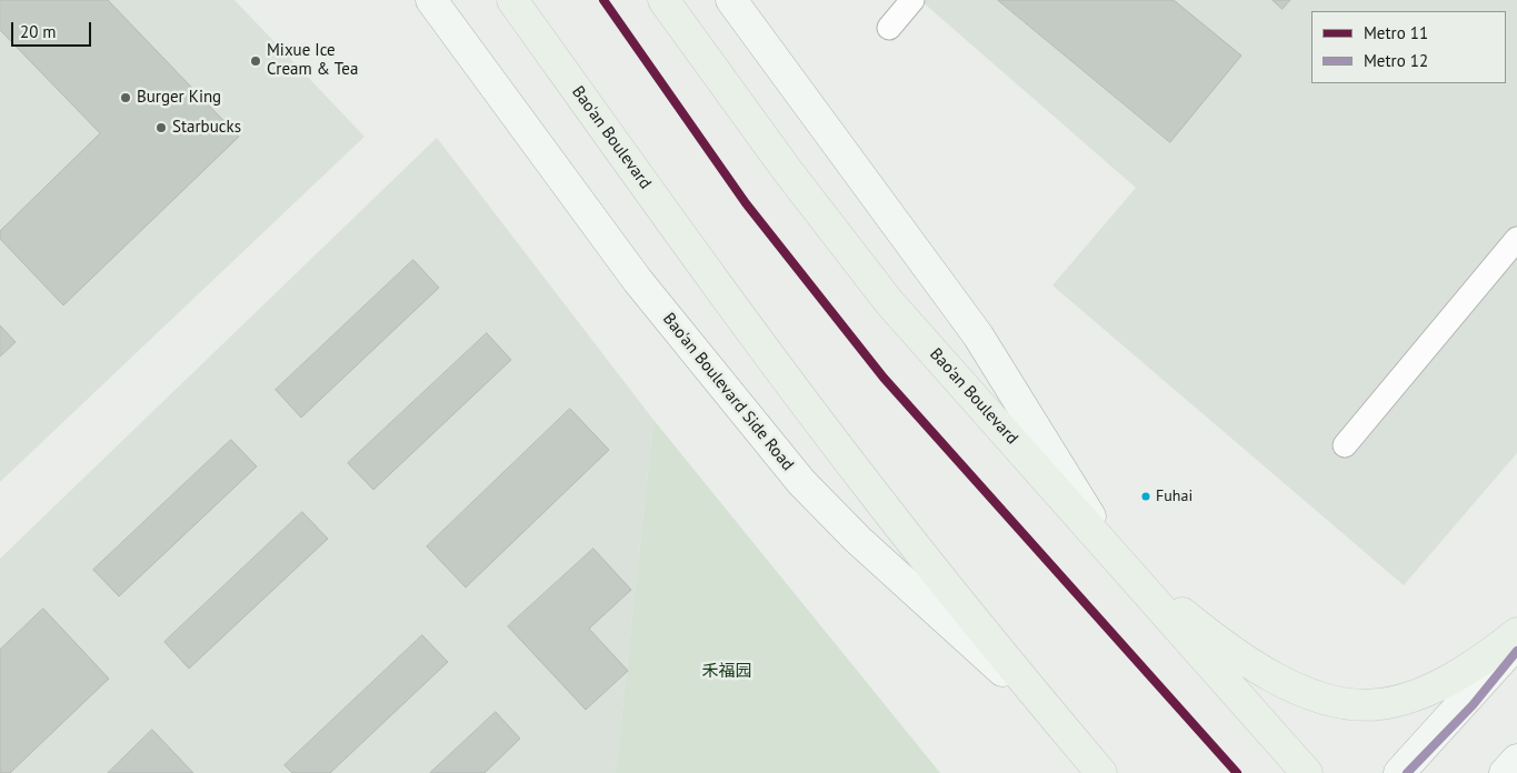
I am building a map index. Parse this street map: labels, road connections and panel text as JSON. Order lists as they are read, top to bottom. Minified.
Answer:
{"streets":{"main road":["Bao'an Boulevard","Bao'an Boulevard Side Road"]},"crossings":[["Bao'an Boulevard","Bao'an Boulevard Side Road"]],"parks":["禾福园"],"places":["Mixue Ice Cream & Tea","Burger King","Starbucks","Fuhai"],"lines":["metro line 11","metro line 12"],"legend":["Metro 11","Metro 12"],"scale_bar":"20 m"}
